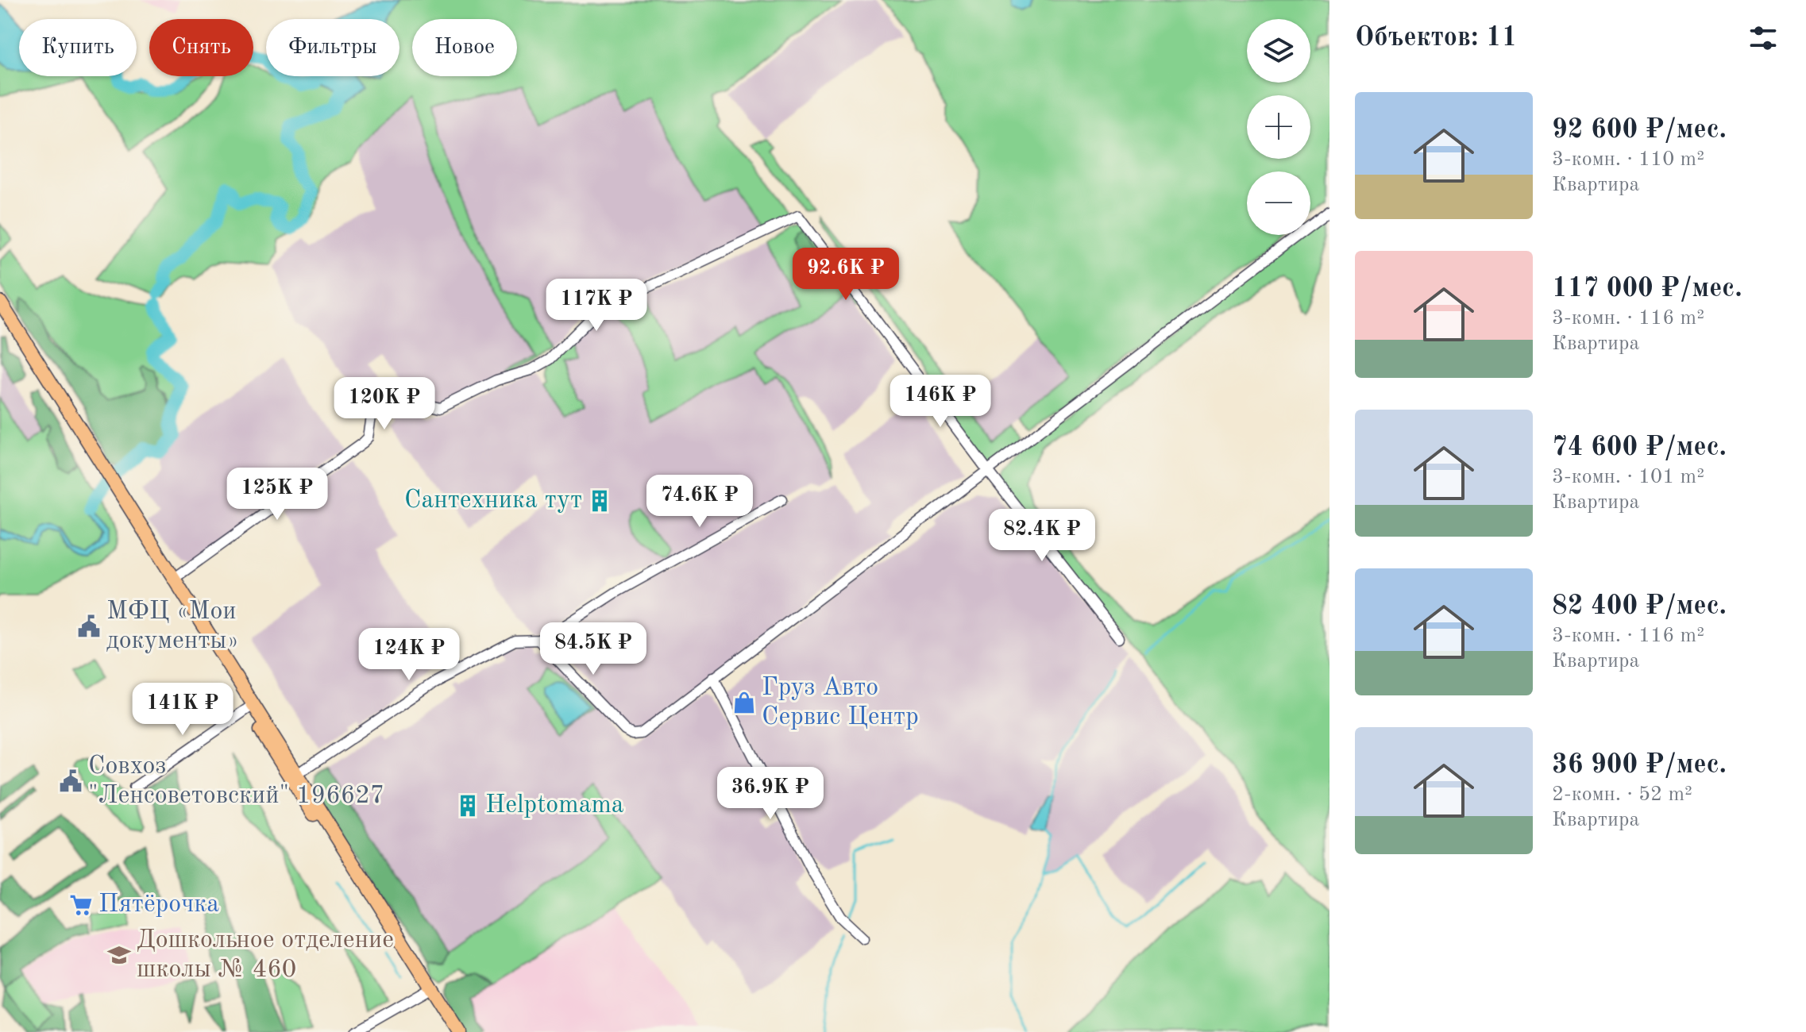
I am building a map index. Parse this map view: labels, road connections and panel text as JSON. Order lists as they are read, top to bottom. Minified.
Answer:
{"places":{"building":["Сантехника тут","Helptomama"],"public building":["МФЦ «Мои документы»","Совхоз \"Ленсоветовский\" 196627"],"shop":["Груз Авто Сервис Центр"],"supermarket":["Пятёрочка"],"school or university":["Дошкольное отделение школы № 460"]},"page":{"heading":"Объектов: 11","map_buttons":["+","−"],"chip":["Купить","Снять","Фильтры","Новое"],"list":[{"name":"92 600 ₽/мес.","note":"3-комн. · 110 m² · Квартира"},{"name":"117 000 ₽/мес.","note":"3-комн. · 116 m² · Квартира"},{"name":"74 600 ₽/мес.","note":"3-комн. · 101 m² · Квартира"},{"name":"82 400 ₽/мес.","note":"3-комн. · 116 m² · Квартира"},{"name":"36 900 ₽/мес.","note":"2-комн. · 52 m² · Квартира"}],"price":["92.6K ₽","117K ₽","146K ₽","120K ₽","125K ₽","74.6K ₽","82.4K ₽","84.5K ₽","124K ₽","141K ₽","36.9K ₽"]}}
